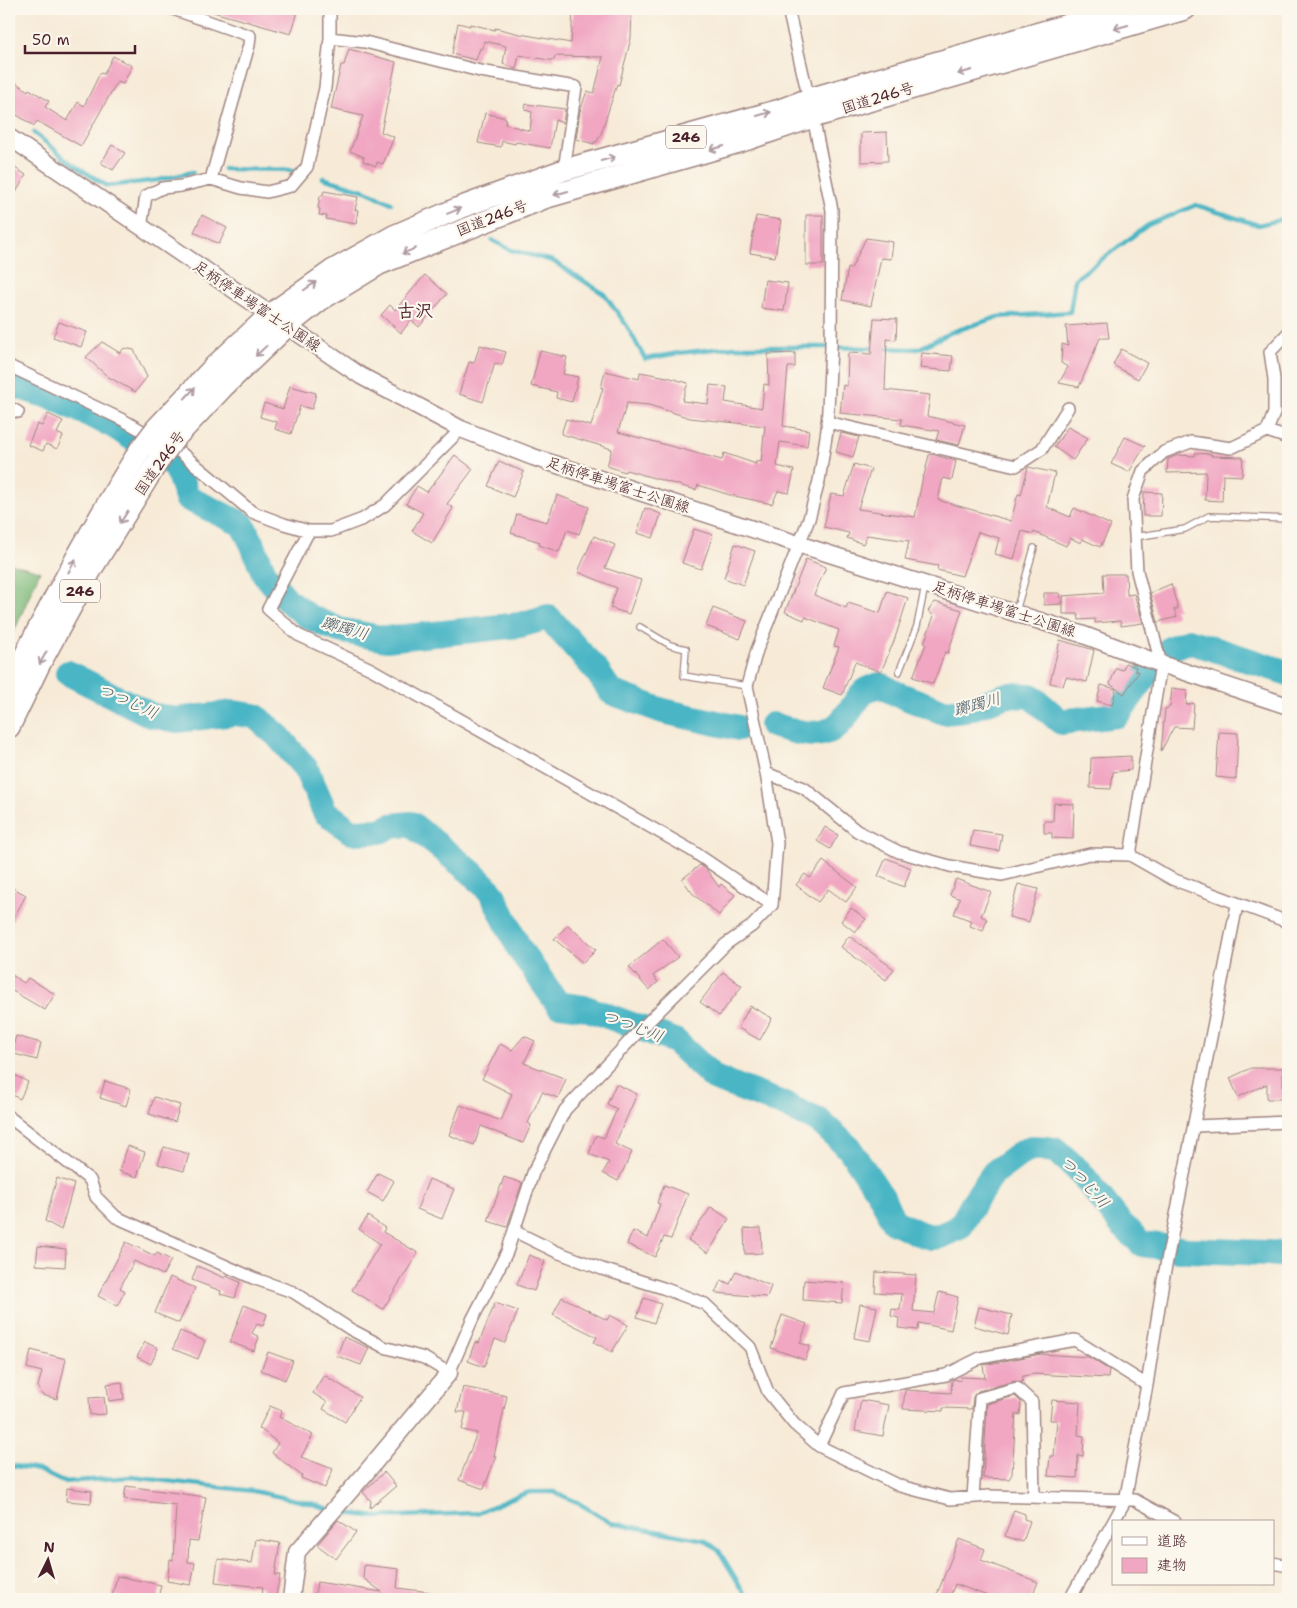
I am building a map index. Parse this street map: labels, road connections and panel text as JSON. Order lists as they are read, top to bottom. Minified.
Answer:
{"streets":{"highway":["国道246号","246"],"main road":["足柄停車場富士公園線"]},"crossings":[["国道246号","足柄停車場富士公園線"]],"districts":["古沢"],"water":["躑躅川","つつじ川"],"legend":["道路","建物"],"scale_bar":"50 m","north":"top"}
